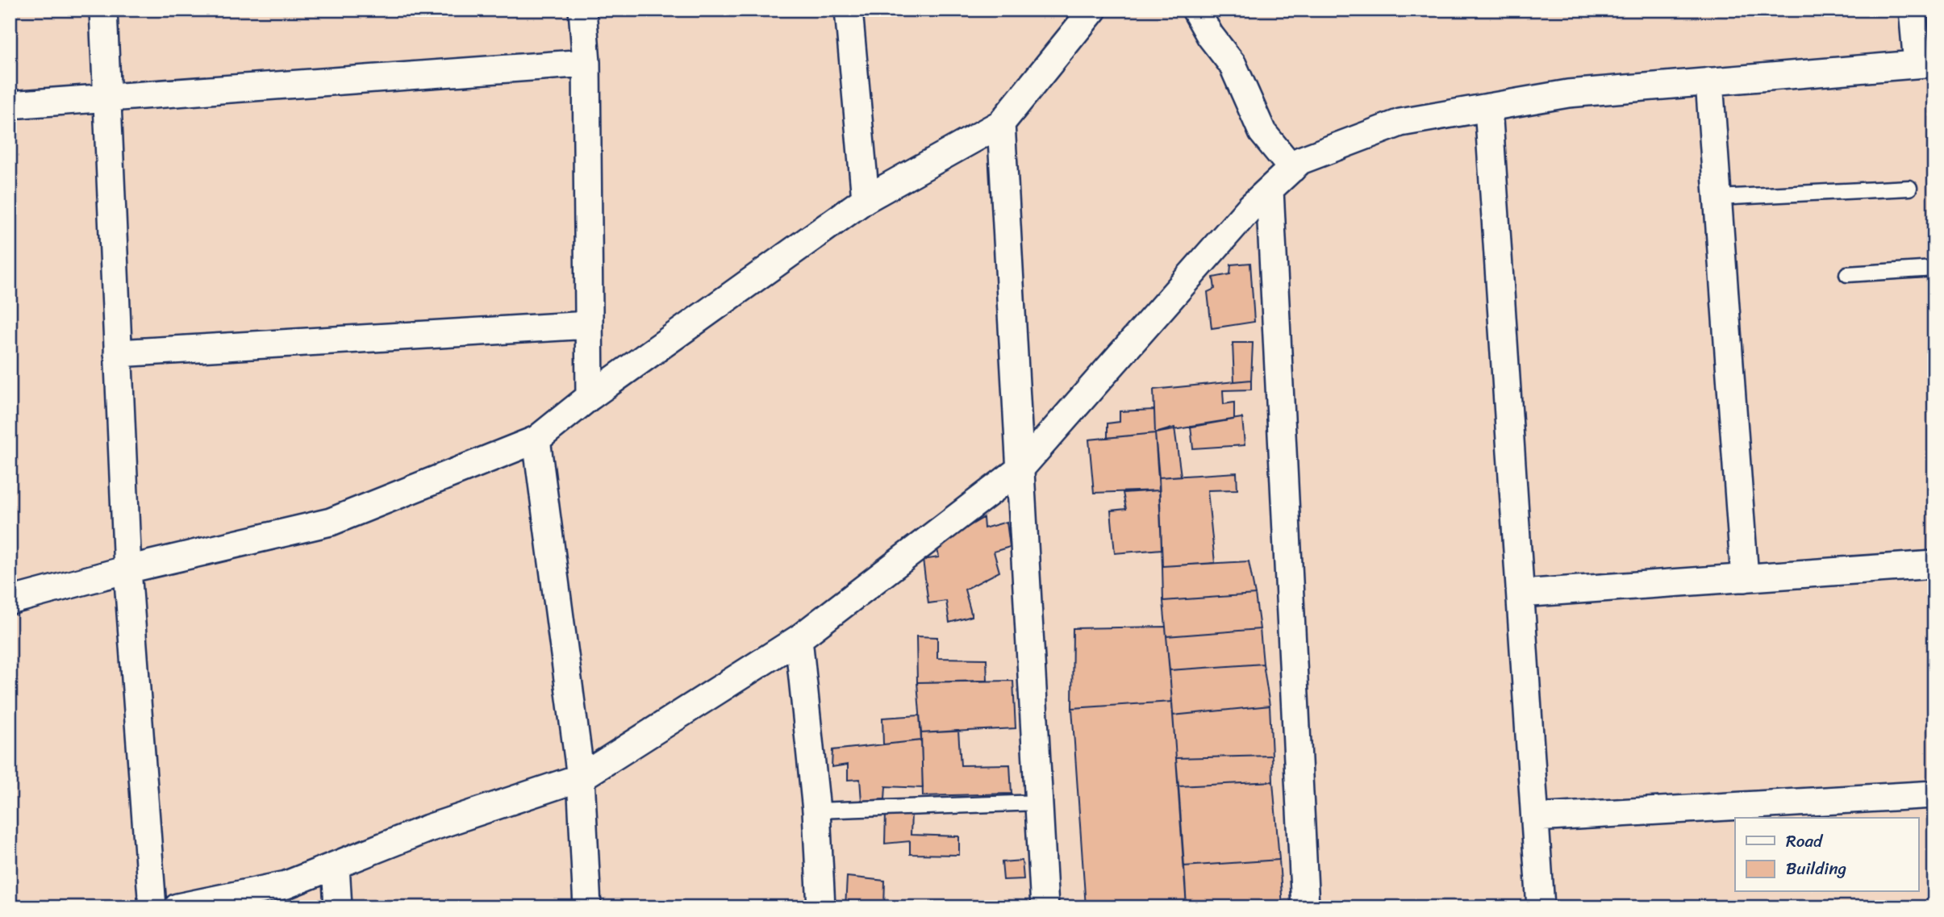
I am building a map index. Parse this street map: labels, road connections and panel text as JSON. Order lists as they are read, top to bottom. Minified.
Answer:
{"legend":["Road","Building"]}
